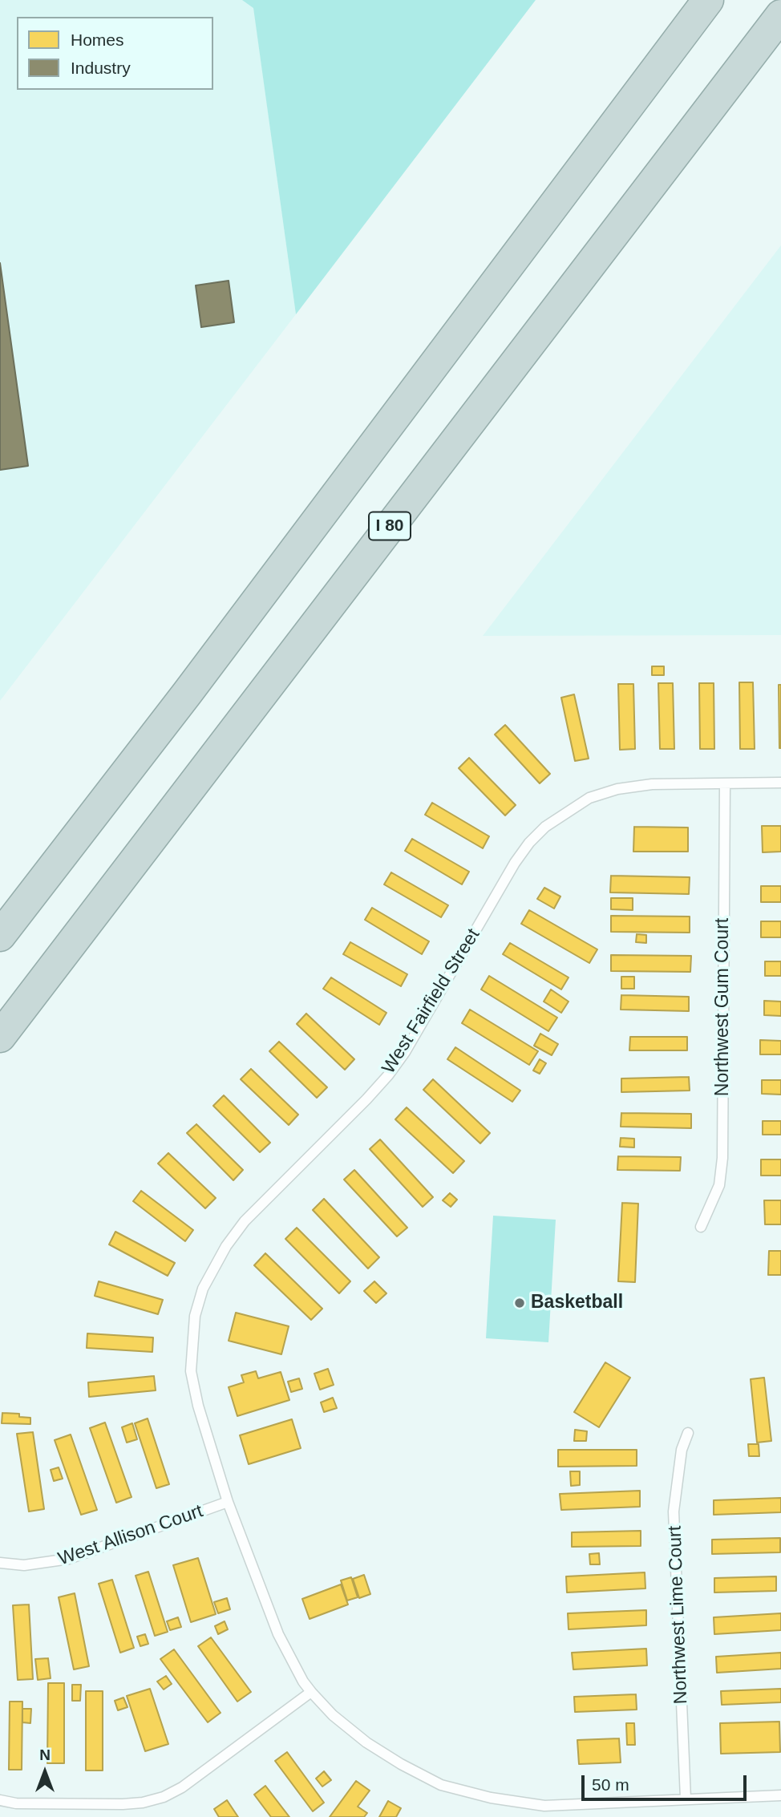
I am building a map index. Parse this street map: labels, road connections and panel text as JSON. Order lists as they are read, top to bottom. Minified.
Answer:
{"streets":{"highway":["I 80"],"lane":["West Fairfield Street","Northwest Gum Court","West Allison Court","Northwest Lime Court"]},"crossings":[["West Fairfield Street","Northwest Gum Court"],["West Fairfield Street","West Allison Court"],["West Fairfield Street","Northwest Lime Court"]],"places":["Basketball"],"legend":["Homes","Industry"],"scale_bar":"50 m","north":"top"}
